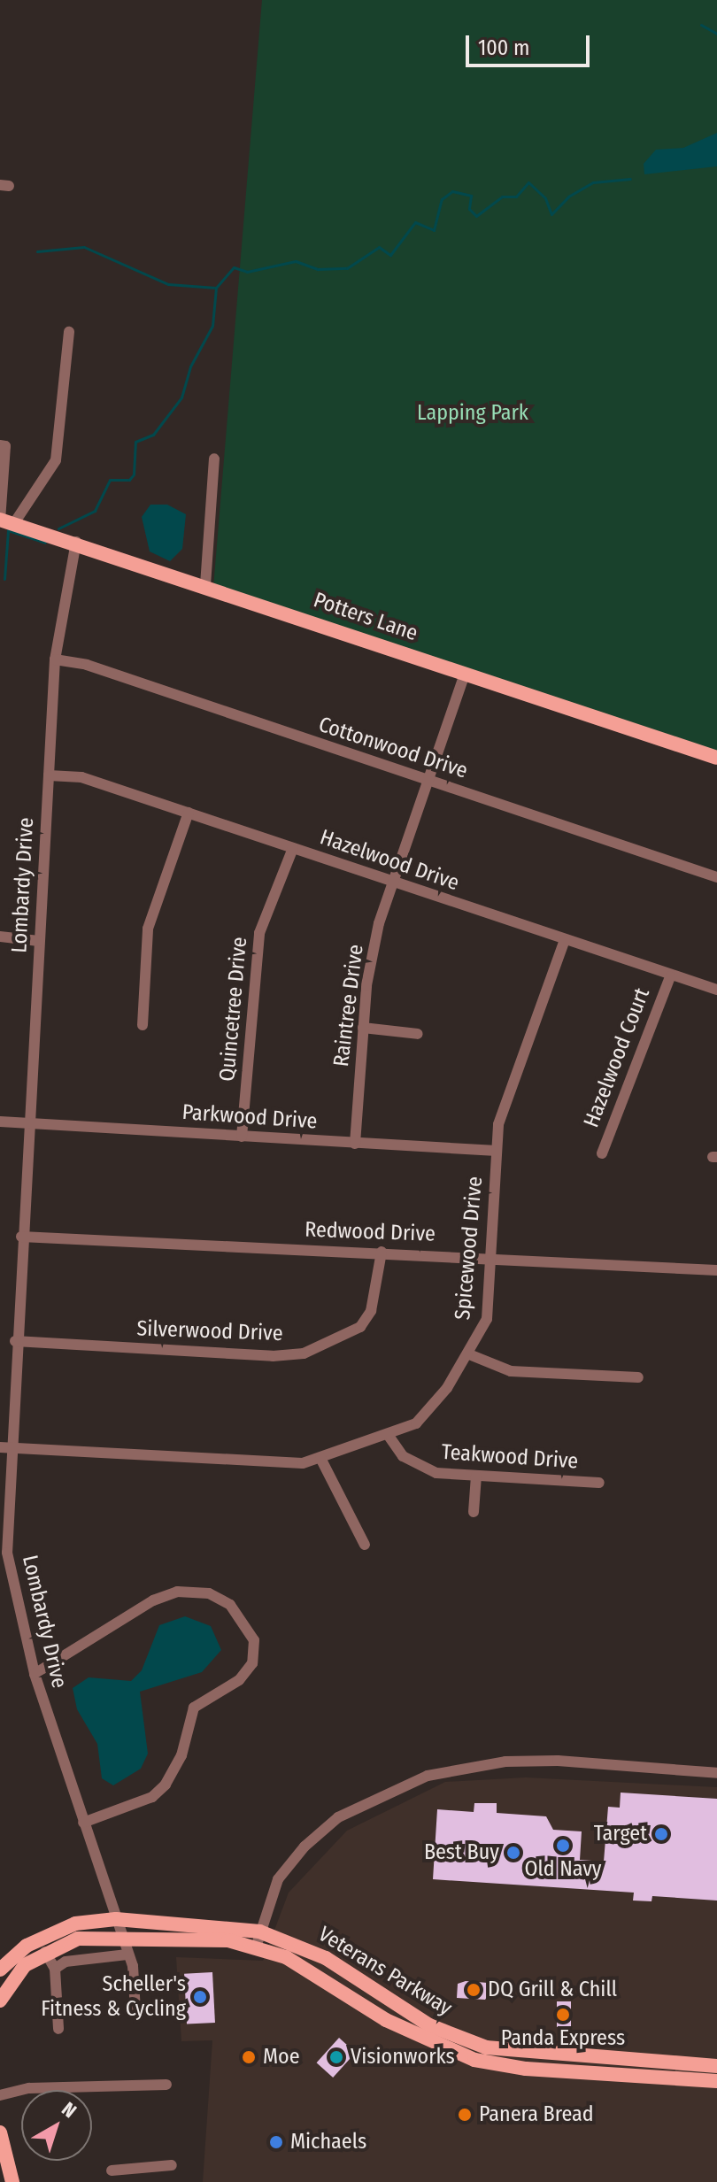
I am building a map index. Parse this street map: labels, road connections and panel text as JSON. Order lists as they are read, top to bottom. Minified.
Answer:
{"streets":{"main road":["Potters Lane","Veterans Parkway"],"street":["Cottonwood Drive","Hazelwood Drive","Lombardy Drive","Raintree Drive","Quincetree Drive","Hazelwood Court","Parkwood Drive","Redwood Drive","Spicewood Drive","Silverwood Drive","Teakwood Drive"]},"crossings":[["Potters Lane","Lombardy Drive"],["Potters Lane","Raintree Drive"],["Cottonwood Drive","Lombardy Drive"],["Cottonwood Drive","Raintree Drive"],["Hazelwood Drive","Lombardy Drive"],["Hazelwood Drive","Raintree Drive"],["Hazelwood Drive","Quincetree Drive"],["Hazelwood Drive","Hazelwood Court"],["Hazelwood Drive","Spicewood Drive"],["Lombardy Drive","Parkwood Drive"],["Lombardy Drive","Redwood Drive"],["Lombardy Drive","Spicewood Drive"],["Lombardy Drive","Silverwood Drive"],["Lombardy Drive","Veterans Parkway"],["Raintree Drive","Parkwood Drive"],["Quincetree Drive","Parkwood Drive"],["Parkwood Drive","Spicewood Drive"],["Redwood Drive","Spicewood Drive"],["Redwood Drive","Silverwood Drive"],["Spicewood Drive","Teakwood Drive"]],"parks":["Lapping Park"],"places":["Target","Old Navy","Best Buy","DQ Grill & Chill","Scheller's Fitness & Cycling","Panda Express","Moe","Visionworks","Panera Bread","Michaels"],"scale_bar":"100 m","north":"top right"}
